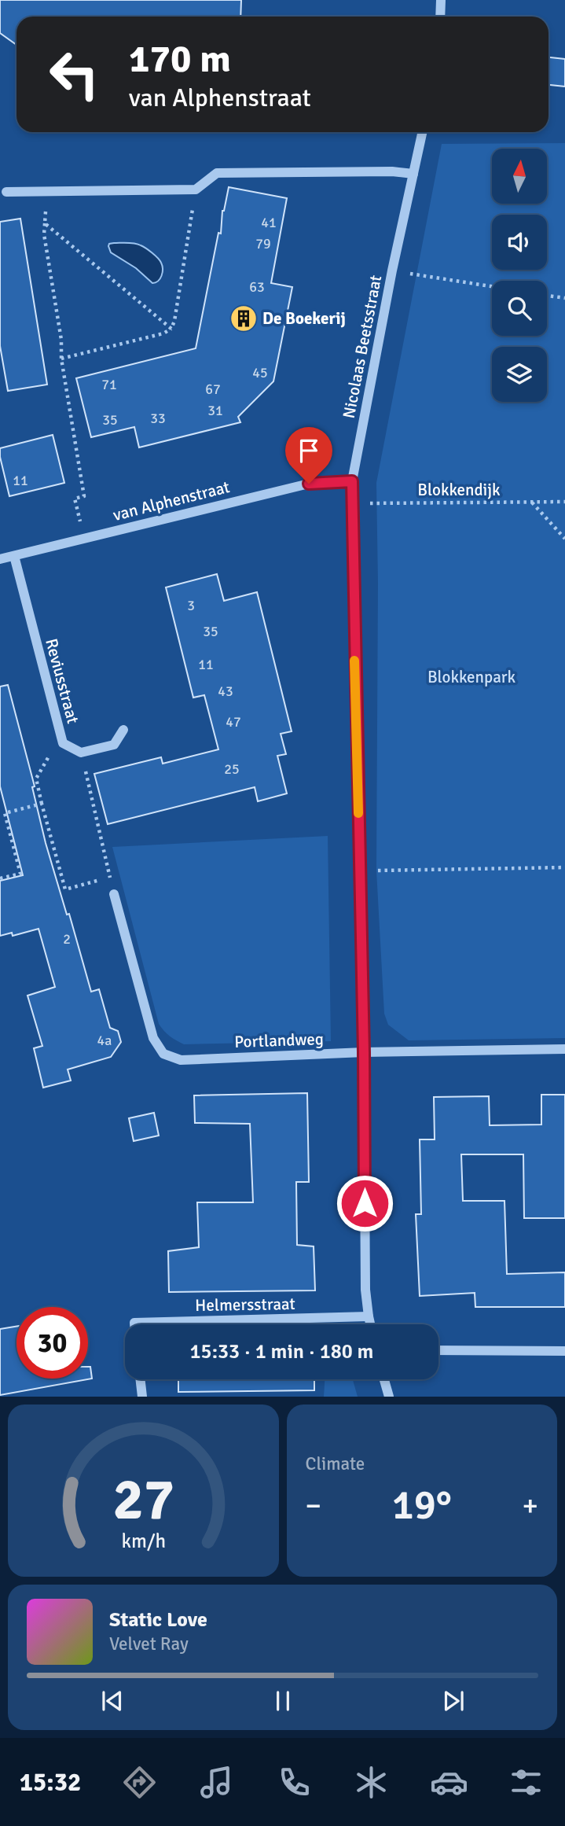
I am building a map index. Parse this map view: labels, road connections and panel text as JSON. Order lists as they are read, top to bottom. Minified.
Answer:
{"streets":{"street":["Nicolaas Beetsstraat","van Alphenstraat","Reviusstraat","Portlandweg","Helmersstraat"],"path":["Blokkendijk"]},"crossings":[["Nicolaas Beetsstraat","Blokkendijk"],["Nicolaas Beetsstraat","van Alphenstraat"],["Nicolaas Beetsstraat","Portlandweg"],["Nicolaas Beetsstraat","Helmersstraat"],["van Alphenstraat","Reviusstraat"]],"parks":["Blokkenpark"],"places":{"building":["De Boekerij"]},"house_numbers":["41","79","63","45","71","67","31","33","35","11","3","35","11","43","47","25","2","4a"],"north":"top","page":{"turn":["170 m","van Alphenstraat"],"limit":"30","trip":"15:33 · 1 min · 180 m","tile":"Climate","heat":["−","19°","+"],"song":["Static Love","Velvet Ray"],"tabs":"15:32","gauge":["27","km/h"]}}
